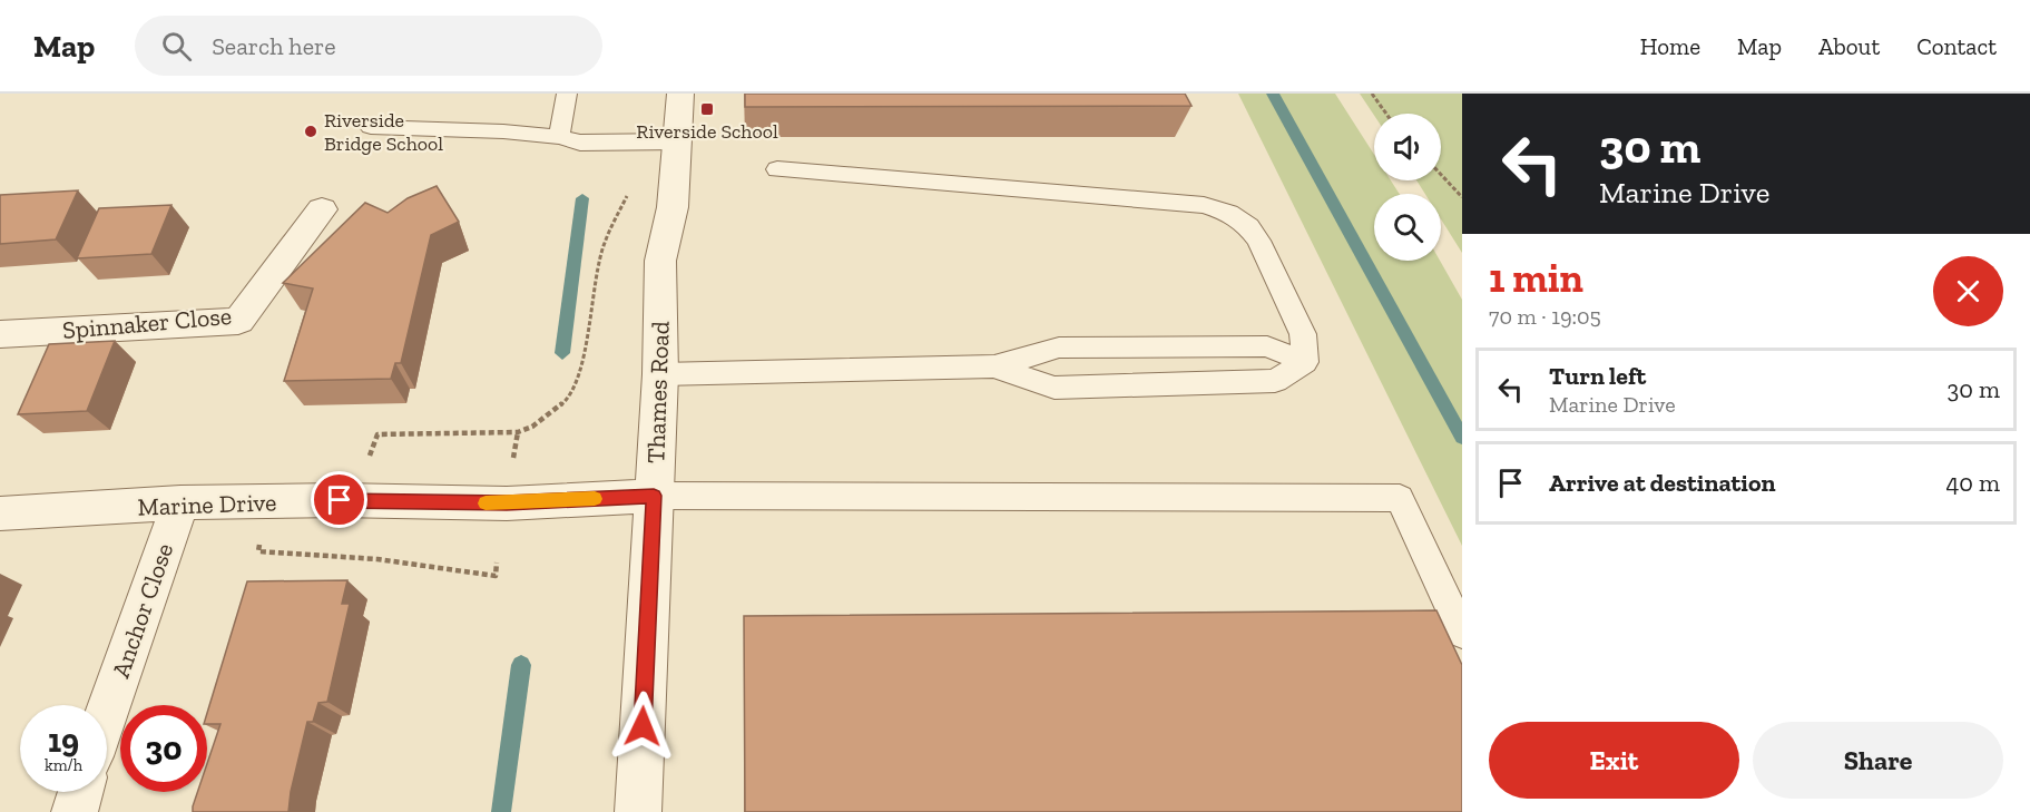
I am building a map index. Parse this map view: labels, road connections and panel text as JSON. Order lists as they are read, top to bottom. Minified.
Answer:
{"streets":{"street":["Spinnaker Close","Thames Road","Marine Drive","Anchor Close"]},"crossings":[["Thames Road","Marine Drive"],["Marine Drive","Anchor Close"]],"places":{"transit":["Riverside School"],"other":["Riverside Bridge School"]},"page":{"header":"Map","search":"Search here","nav":["Home","Map","About","Contact"],"turn":["30 m","Marine Drive"],"heading":["1 min","70 m · 19:05"],"list":[{"name":"Turn left","note":"Marine Drive","value":"30 m"},{"name":"Arrive at destination","value":"40 m"}],"speed":"19 km/h","limit":"30","buttons":["Exit","Share"]}}
